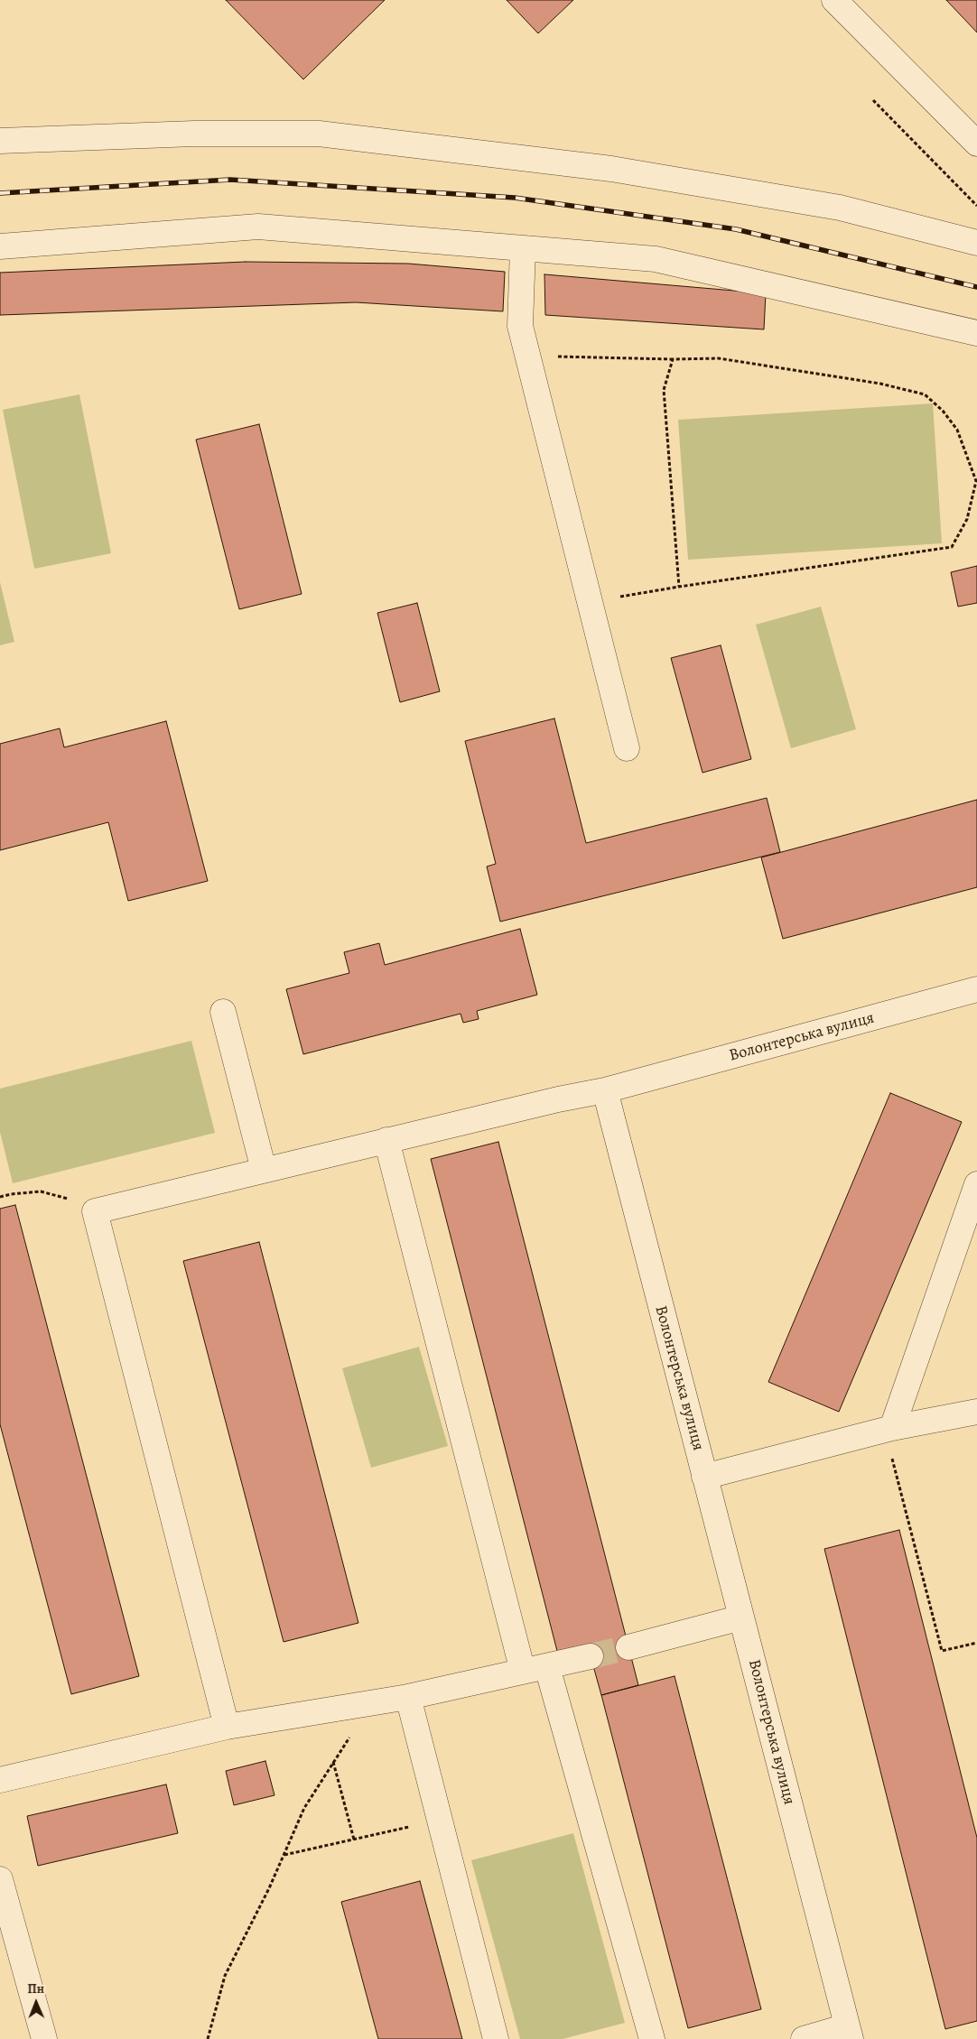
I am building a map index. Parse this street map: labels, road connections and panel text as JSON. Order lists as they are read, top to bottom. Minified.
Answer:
{"streets":{"street":["Волонтерська вулиця"]},"north":"top"}
